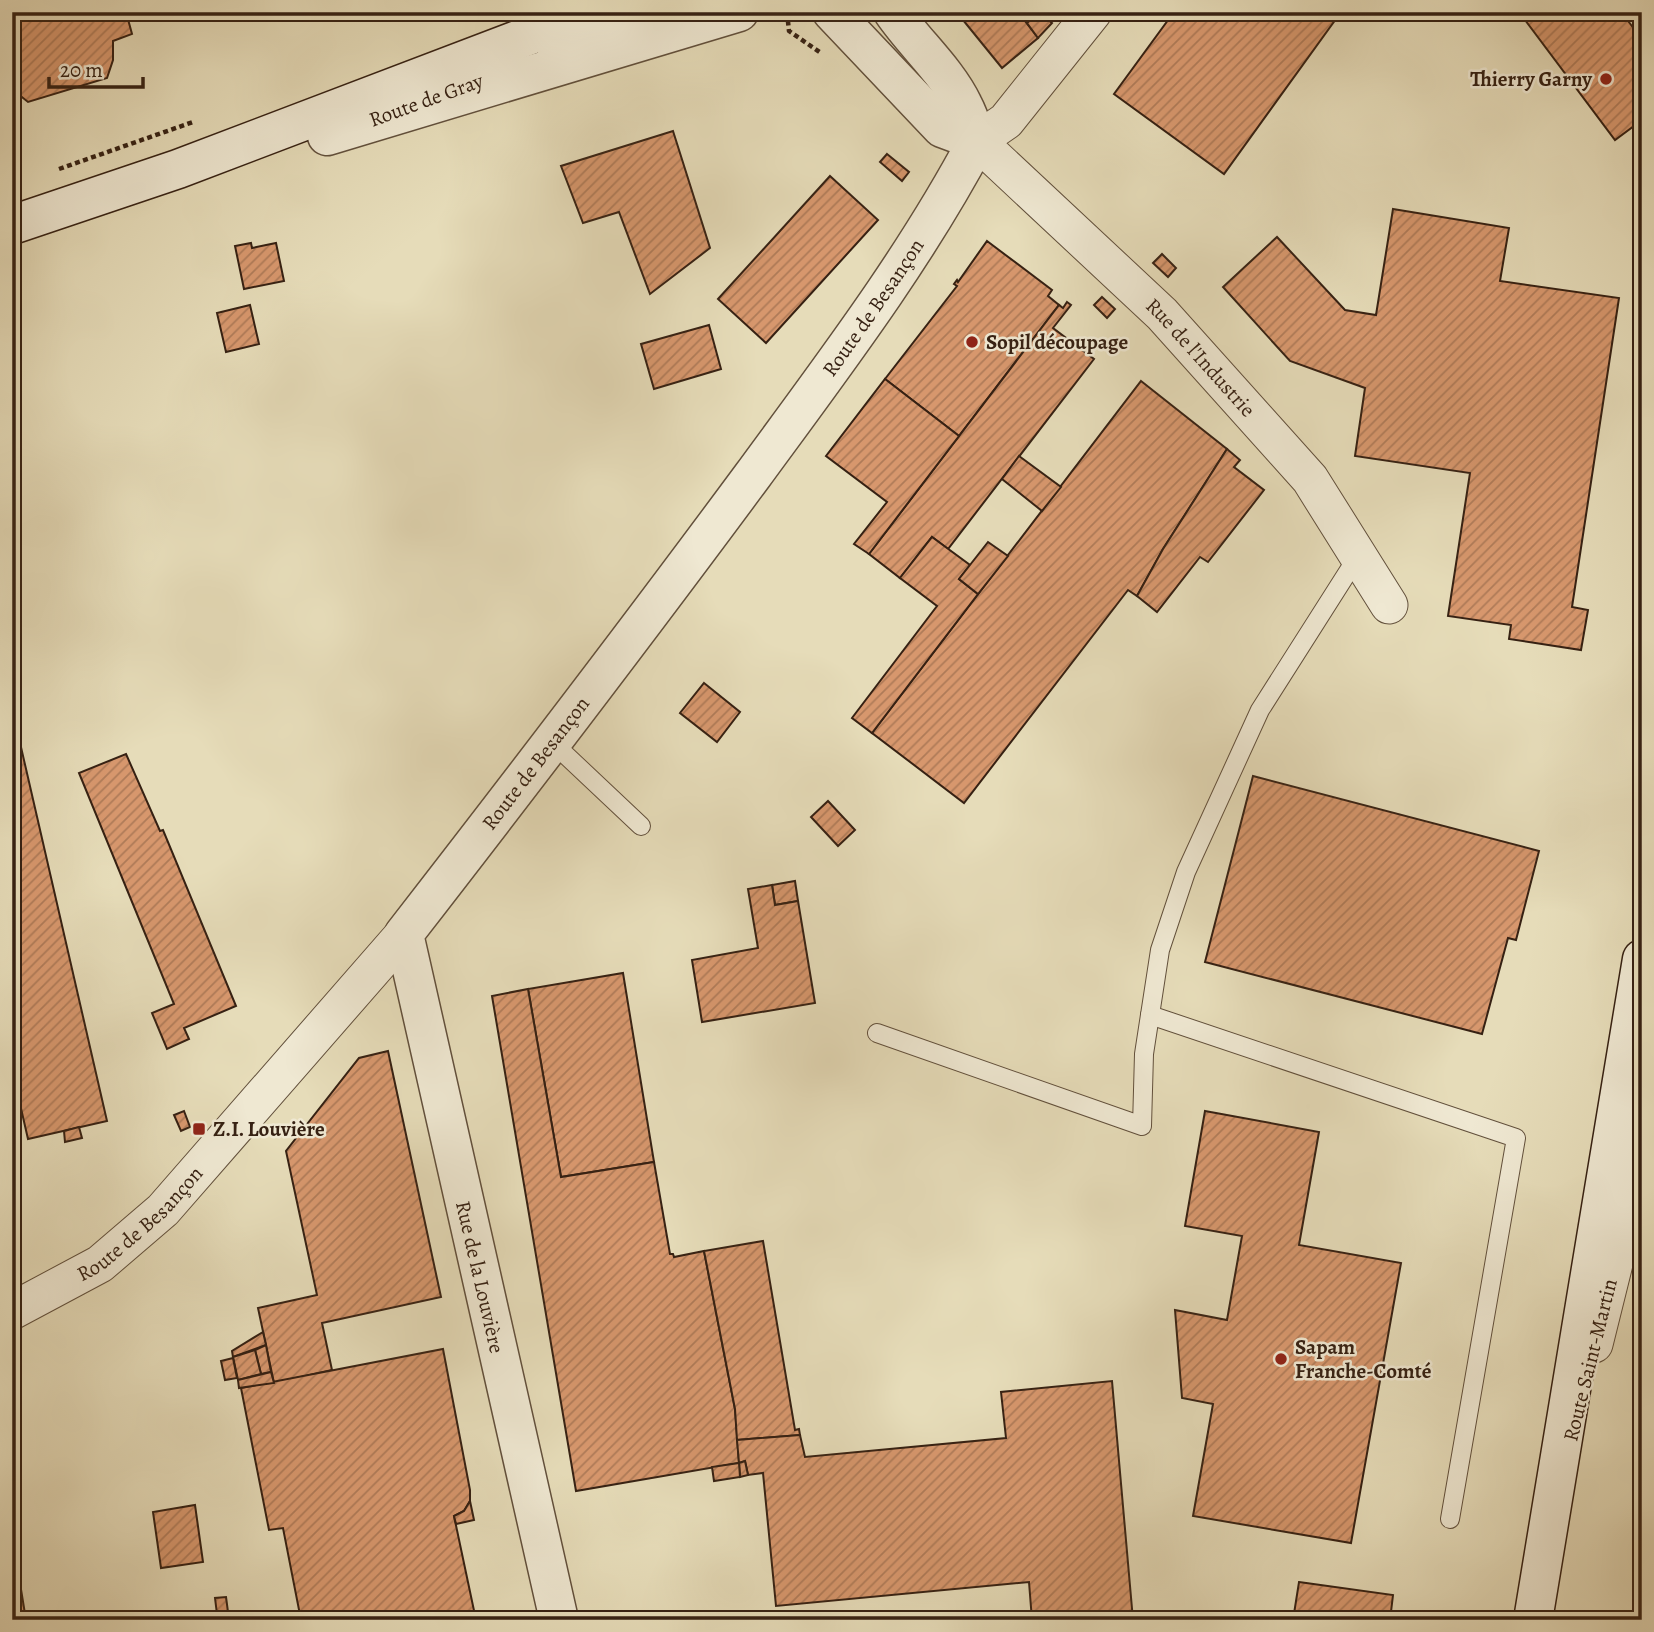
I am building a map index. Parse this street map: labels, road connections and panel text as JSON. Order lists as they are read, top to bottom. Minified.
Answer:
{"streets":{"street":["Route de Gray","Route de Besançon","Rue de l'Industrie","Rue de la Louvière","Route Saint-Martin"]},"crossings":[["Route de Besançon","Rue de l'Industrie"],["Route de Besançon","Rue de la Louvière"]],"places":{"other":["Thierry Garny","Sopil découpage","Sapam Franche-Comté"],"transit":["Z.I. Louvière"]},"scale_bar":"20 m"}
